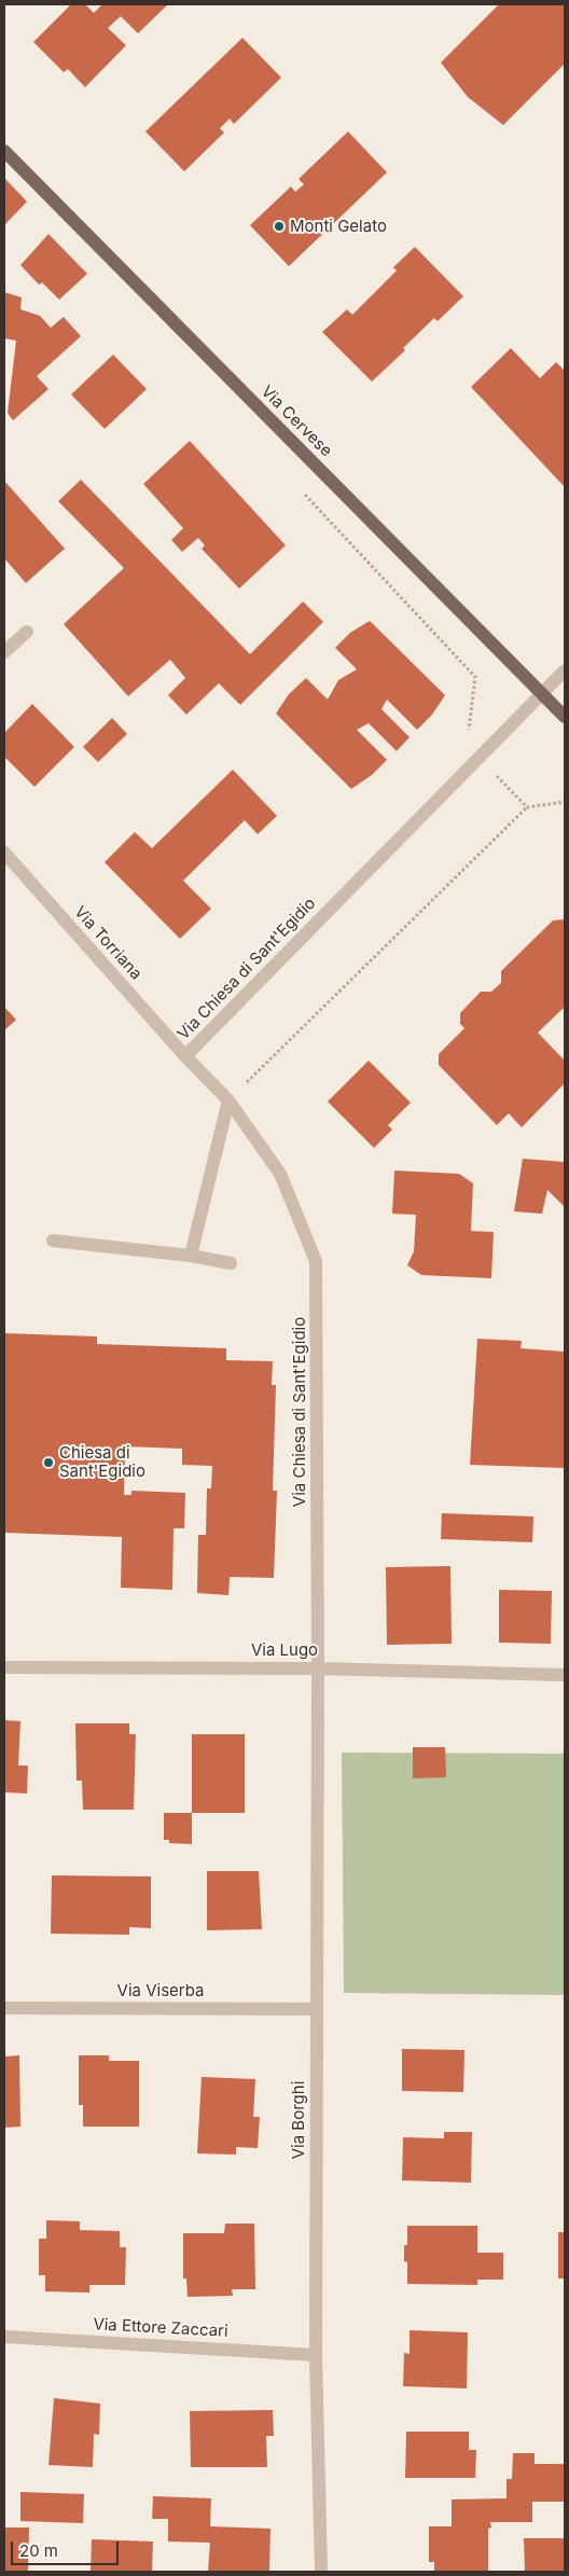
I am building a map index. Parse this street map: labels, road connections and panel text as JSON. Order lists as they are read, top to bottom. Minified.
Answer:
{"streets":{"main road":["Via Cervese"],"street":["Via Torriana","Via Chiesa di Sant'Egidio","Via Lugo","Via Viserba","Via Borghi","Via Ettore Zaccari"]},"crossings":[["Via Cervese","Via Chiesa di Sant'Egidio"],["Via Torriana","Via Chiesa di Sant'Egidio"],["Via Chiesa di Sant'Egidio","Via Lugo"],["Via Chiesa di Sant'Egidio","Via Borghi"],["Via Lugo","Via Borghi"],["Via Viserba","Via Borghi"],["Via Borghi","Via Ettore Zaccari"]],"places":["Monti Gelato","Chiesa di Sant'Egidio"],"scale_bar":"20 m"}
